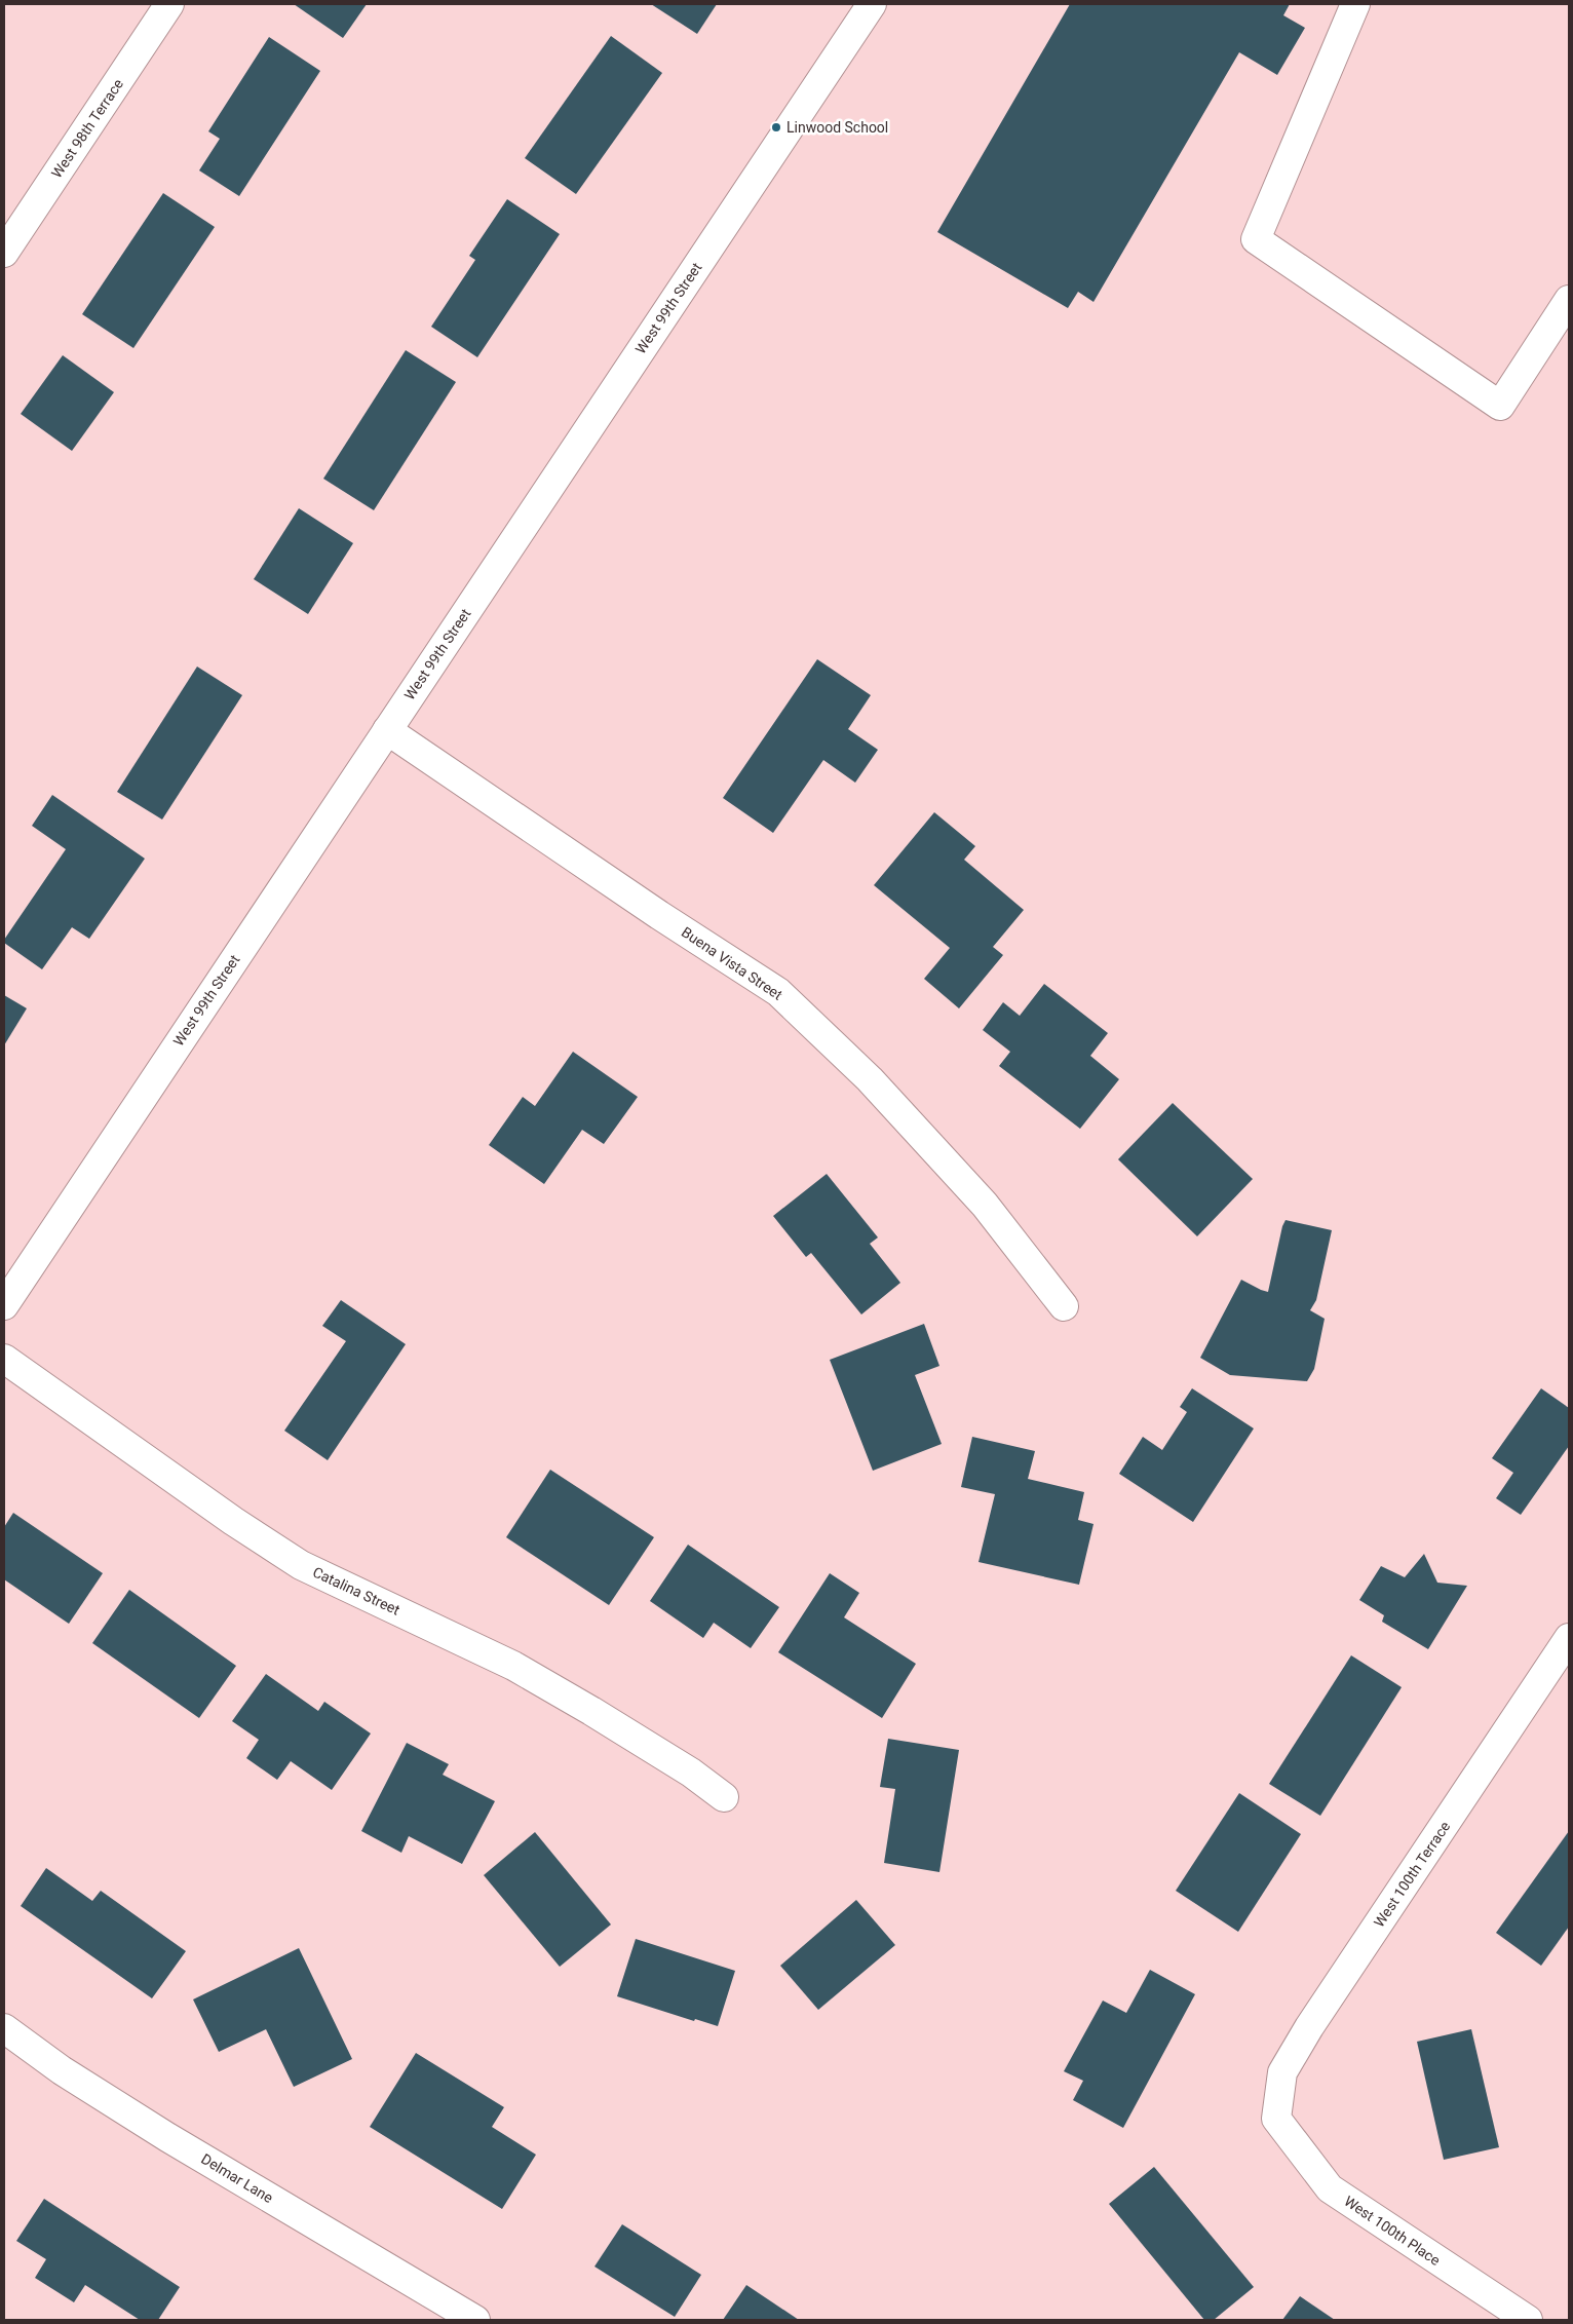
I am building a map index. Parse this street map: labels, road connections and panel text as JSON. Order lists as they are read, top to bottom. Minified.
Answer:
{"streets":{"street":["West 98th Terrace","West 99th Street","Buena Vista Street","Catalina Street","West 100th Terrace","Delmar Lane","West 100th Place"]},"crossings":[["West 99th Street","Buena Vista Street"],["West 100th Terrace","West 100th Place"]],"places":["Linwood School"]}
